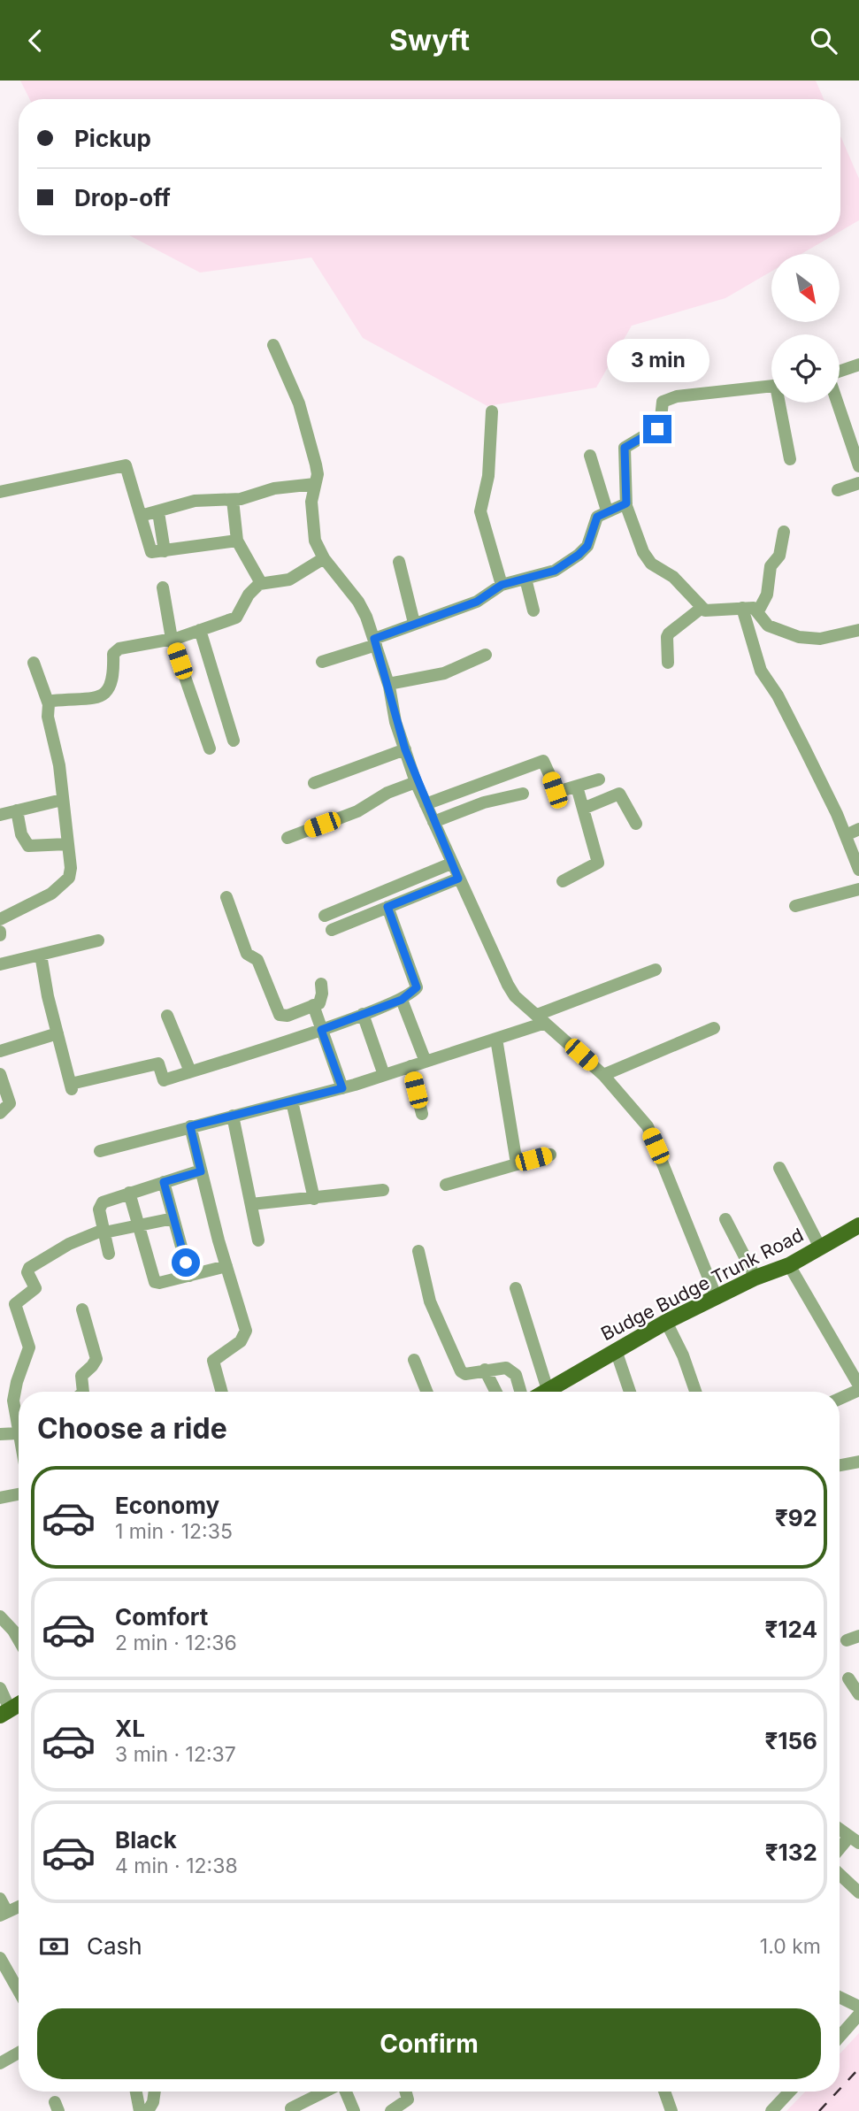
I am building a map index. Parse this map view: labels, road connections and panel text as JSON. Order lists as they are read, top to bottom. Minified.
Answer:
{"streets":{"main road":["Budge Budge Trunk Road"]},"north":"bottom right","page":{"header":"Swyft","banner":["Pickup","Drop-off"],"bubble":"3 min","heading":"Choose a ride","list":[{"name":"Economy","note":"1 min · 12:35","value":"₹92"},{"name":"Comfort","note":"2 min · 12:36","value":"₹124"},{"name":"XL","note":"3 min · 12:37","value":"₹156"},{"name":"Black","note":"4 min · 12:38","value":"₹132"}],"pay":["Cash","1.0 km"],"buttons":"Confirm"}}
